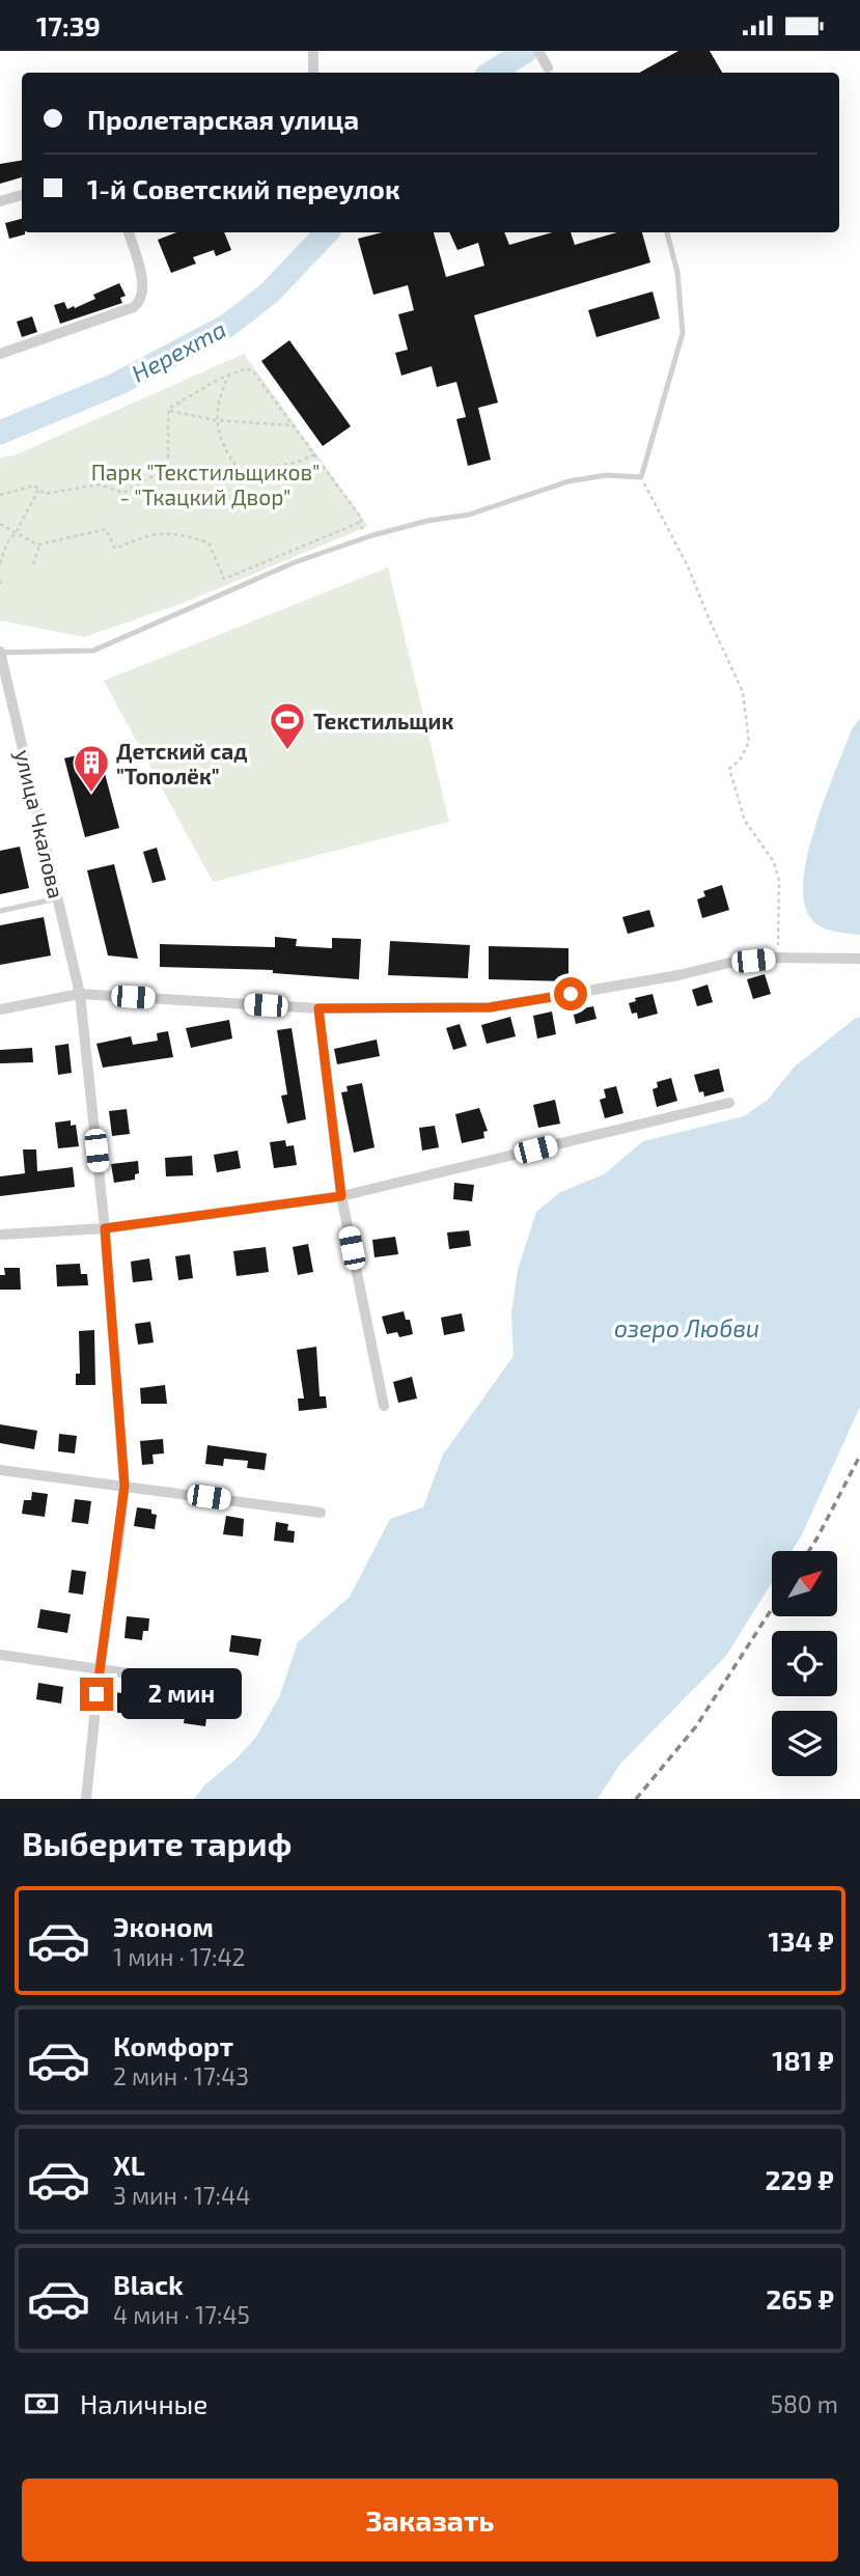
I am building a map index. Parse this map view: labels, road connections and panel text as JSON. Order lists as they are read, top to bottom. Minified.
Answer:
{"streets":{"street":["улица Чкалова"]},"water":["Нерехта","озеро Любви"],"parks":["Парк \"Текстильщиков\" - \"Ткацкий Двор\""],"places":{"sports":["Текстильщик"],"building":["Детский сад \"Тополёк\""]},"north":"top right","page":{"status":"17:39","banner":["Пролетарская улица","1-й Советский переулок"],"bubble":"2 мин","heading":"Выберите тариф","list":[{"name":"Эконом","note":"1 мин · 17:42","value":"134 ₽"},{"name":"Комфорт","note":"2 мин · 17:43","value":"181 ₽"},{"name":"XL","note":"3 мин · 17:44","value":"229 ₽"},{"name":"Black","note":"4 мин · 17:45","value":"265 ₽"}],"pay":["Наличные","580 m"],"buttons":"Заказать"}}
